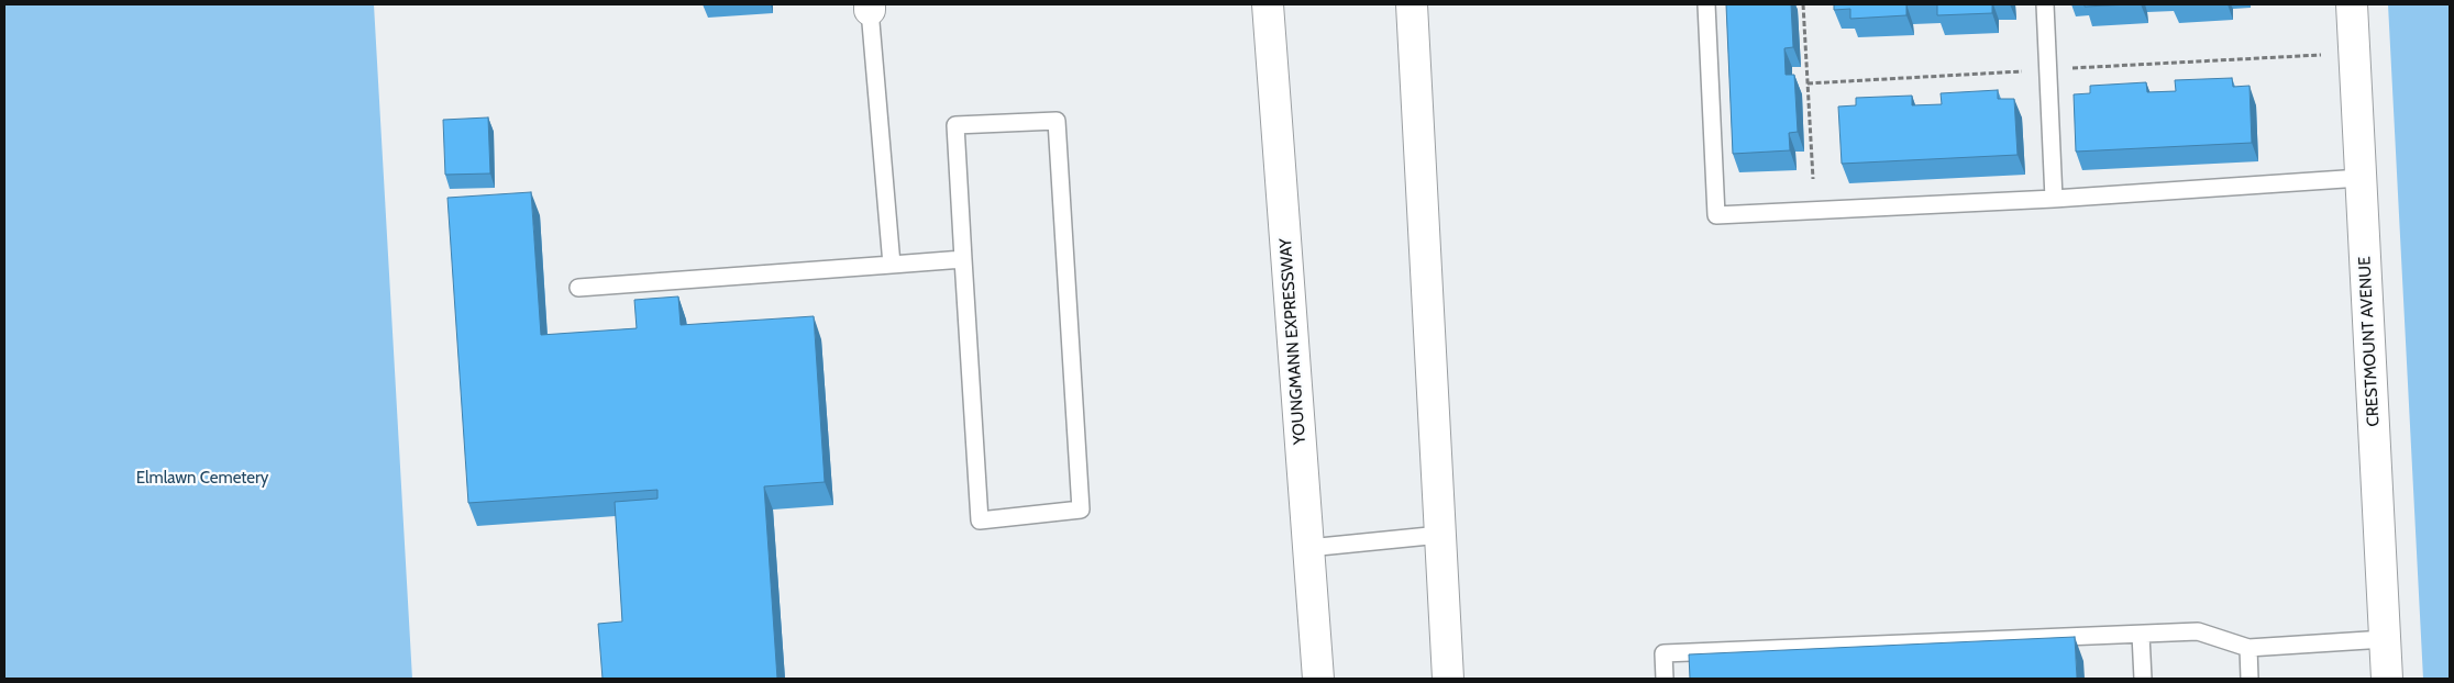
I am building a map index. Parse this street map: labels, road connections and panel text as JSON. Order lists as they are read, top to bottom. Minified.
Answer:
{"streets":{"main road":["YOUNGMANN EXPRESSWAY","CRESTMOUNT AVENUE"]},"parks":["Elmlawn Cemetery"]}
